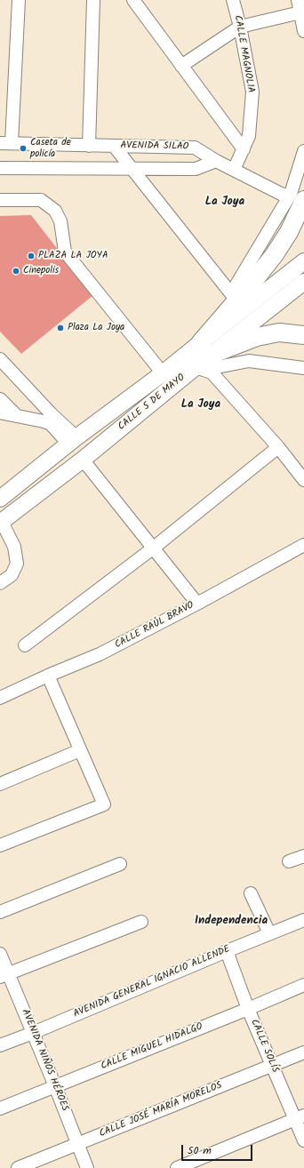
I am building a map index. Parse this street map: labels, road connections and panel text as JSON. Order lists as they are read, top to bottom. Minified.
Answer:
{"streets":{"main road":["CALLE 5 DE MAYO"],"street":["CALLE MAGNOLIA","AVENIDA SILAO","CALLE RAÚL BRAVO","AVENIDA GENERAL IGNACIO ALLENDE","CALLE SOLÍS","CALLE MIGUEL HIDALGO","AVENIDA NIÑOS HÉROES","CALLE JOSÉ MARÍA MORELOS"]},"crossings":[["CALLE MAGNOLIA","AVENIDA SILAO"],["AVENIDA GENERAL IGNACIO ALLENDE","CALLE SOLÍS"],["AVENIDA GENERAL IGNACIO ALLENDE","AVENIDA NIÑOS HÉROES"],["CALLE SOLÍS","CALLE MIGUEL HIDALGO"],["CALLE SOLÍS","CALLE JOSÉ MARÍA MORELOS"],["CALLE MIGUEL HIDALGO","AVENIDA NIÑOS HÉROES"],["AVENIDA NIÑOS HÉROES","CALLE JOSÉ MARÍA MORELOS"]],"districts":["La Joya","La Joya","Independencia"],"places":["Caseta de policía","PLAZA LA JOYA","Cinepolis","Plaza La Joya"],"scale_bar":"50 m"}
